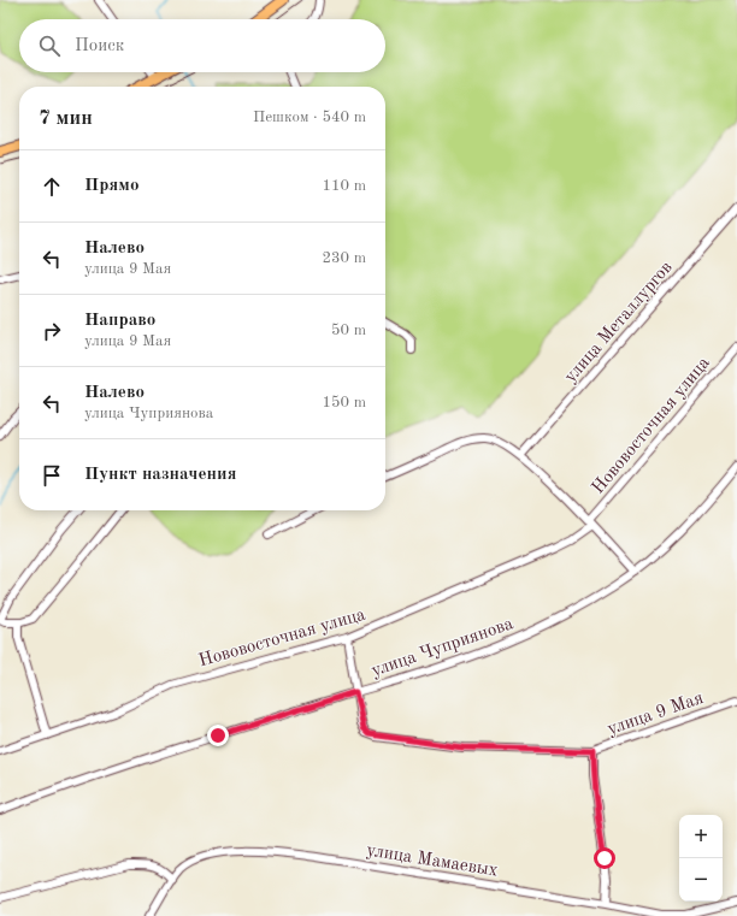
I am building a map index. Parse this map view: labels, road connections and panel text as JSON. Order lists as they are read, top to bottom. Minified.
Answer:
{"streets":{"street":["улица Металлургов","Нововосточная улица","улица Чуприянова","улица 9 Мая","улица Мамаевых"]},"crossings":[["Нововосточная улица","улица 9 Мая"],["улица Чуприянова","улица 9 Мая"]],"page":{"search":"Поиск","heading":["7 мин","Пешком · 540 m"],"list":[["Прямо","110 m"],["Налево","улица 9 Мая","230 m"],["Направо","улица 9 Мая","50 m"],["Налево","улица Чуприянова","150 m"],"Пункт назначения"],"map_buttons":["+","−"]}}
